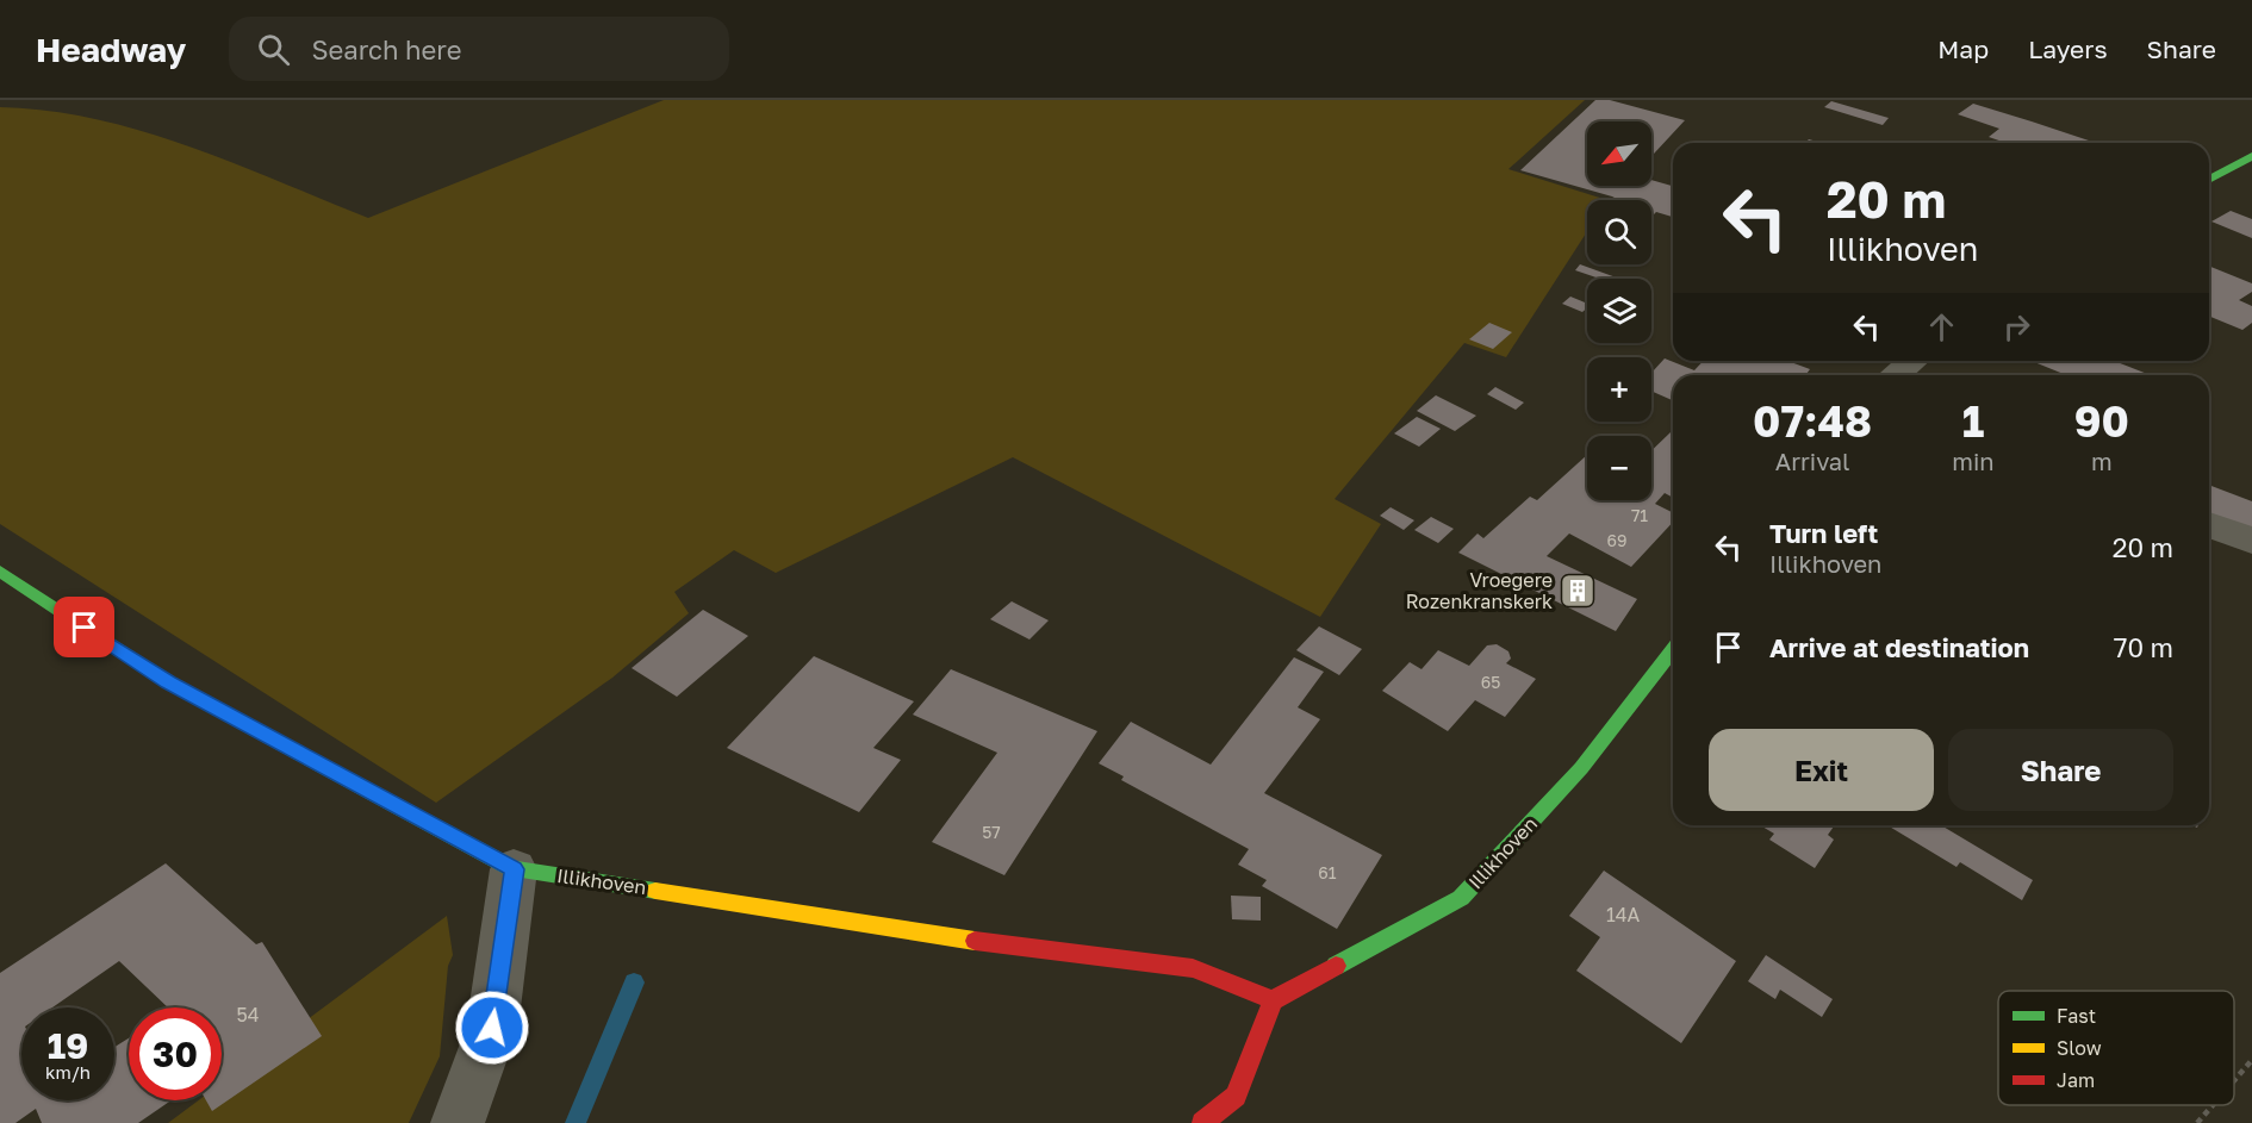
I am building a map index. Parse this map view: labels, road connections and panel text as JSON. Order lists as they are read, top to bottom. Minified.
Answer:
{"streets":{"street":["Illikhoven"]},"places":{"building":["Vroegere Rozenkranskerk"]},"house_numbers":["71","69","65","57","61","14A","54"],"legend":["Fast","Slow","Jam"],"north":"bottom left","page":{"header":"Headway","search":"Search here","nav":["Map","Layers","Share"],"map_buttons":["+","−"],"turn":["20 m","Illikhoven"],"eta":["07:48","Arrival","1","min","90","m"],"list":[{"name":"Turn left","note":"Illikhoven","value":"20 m"},{"name":"Arrive at destination","value":"70 m"}],"buttons":["Exit","Share"],"speed":"19 km/h","limit":"30"}}
